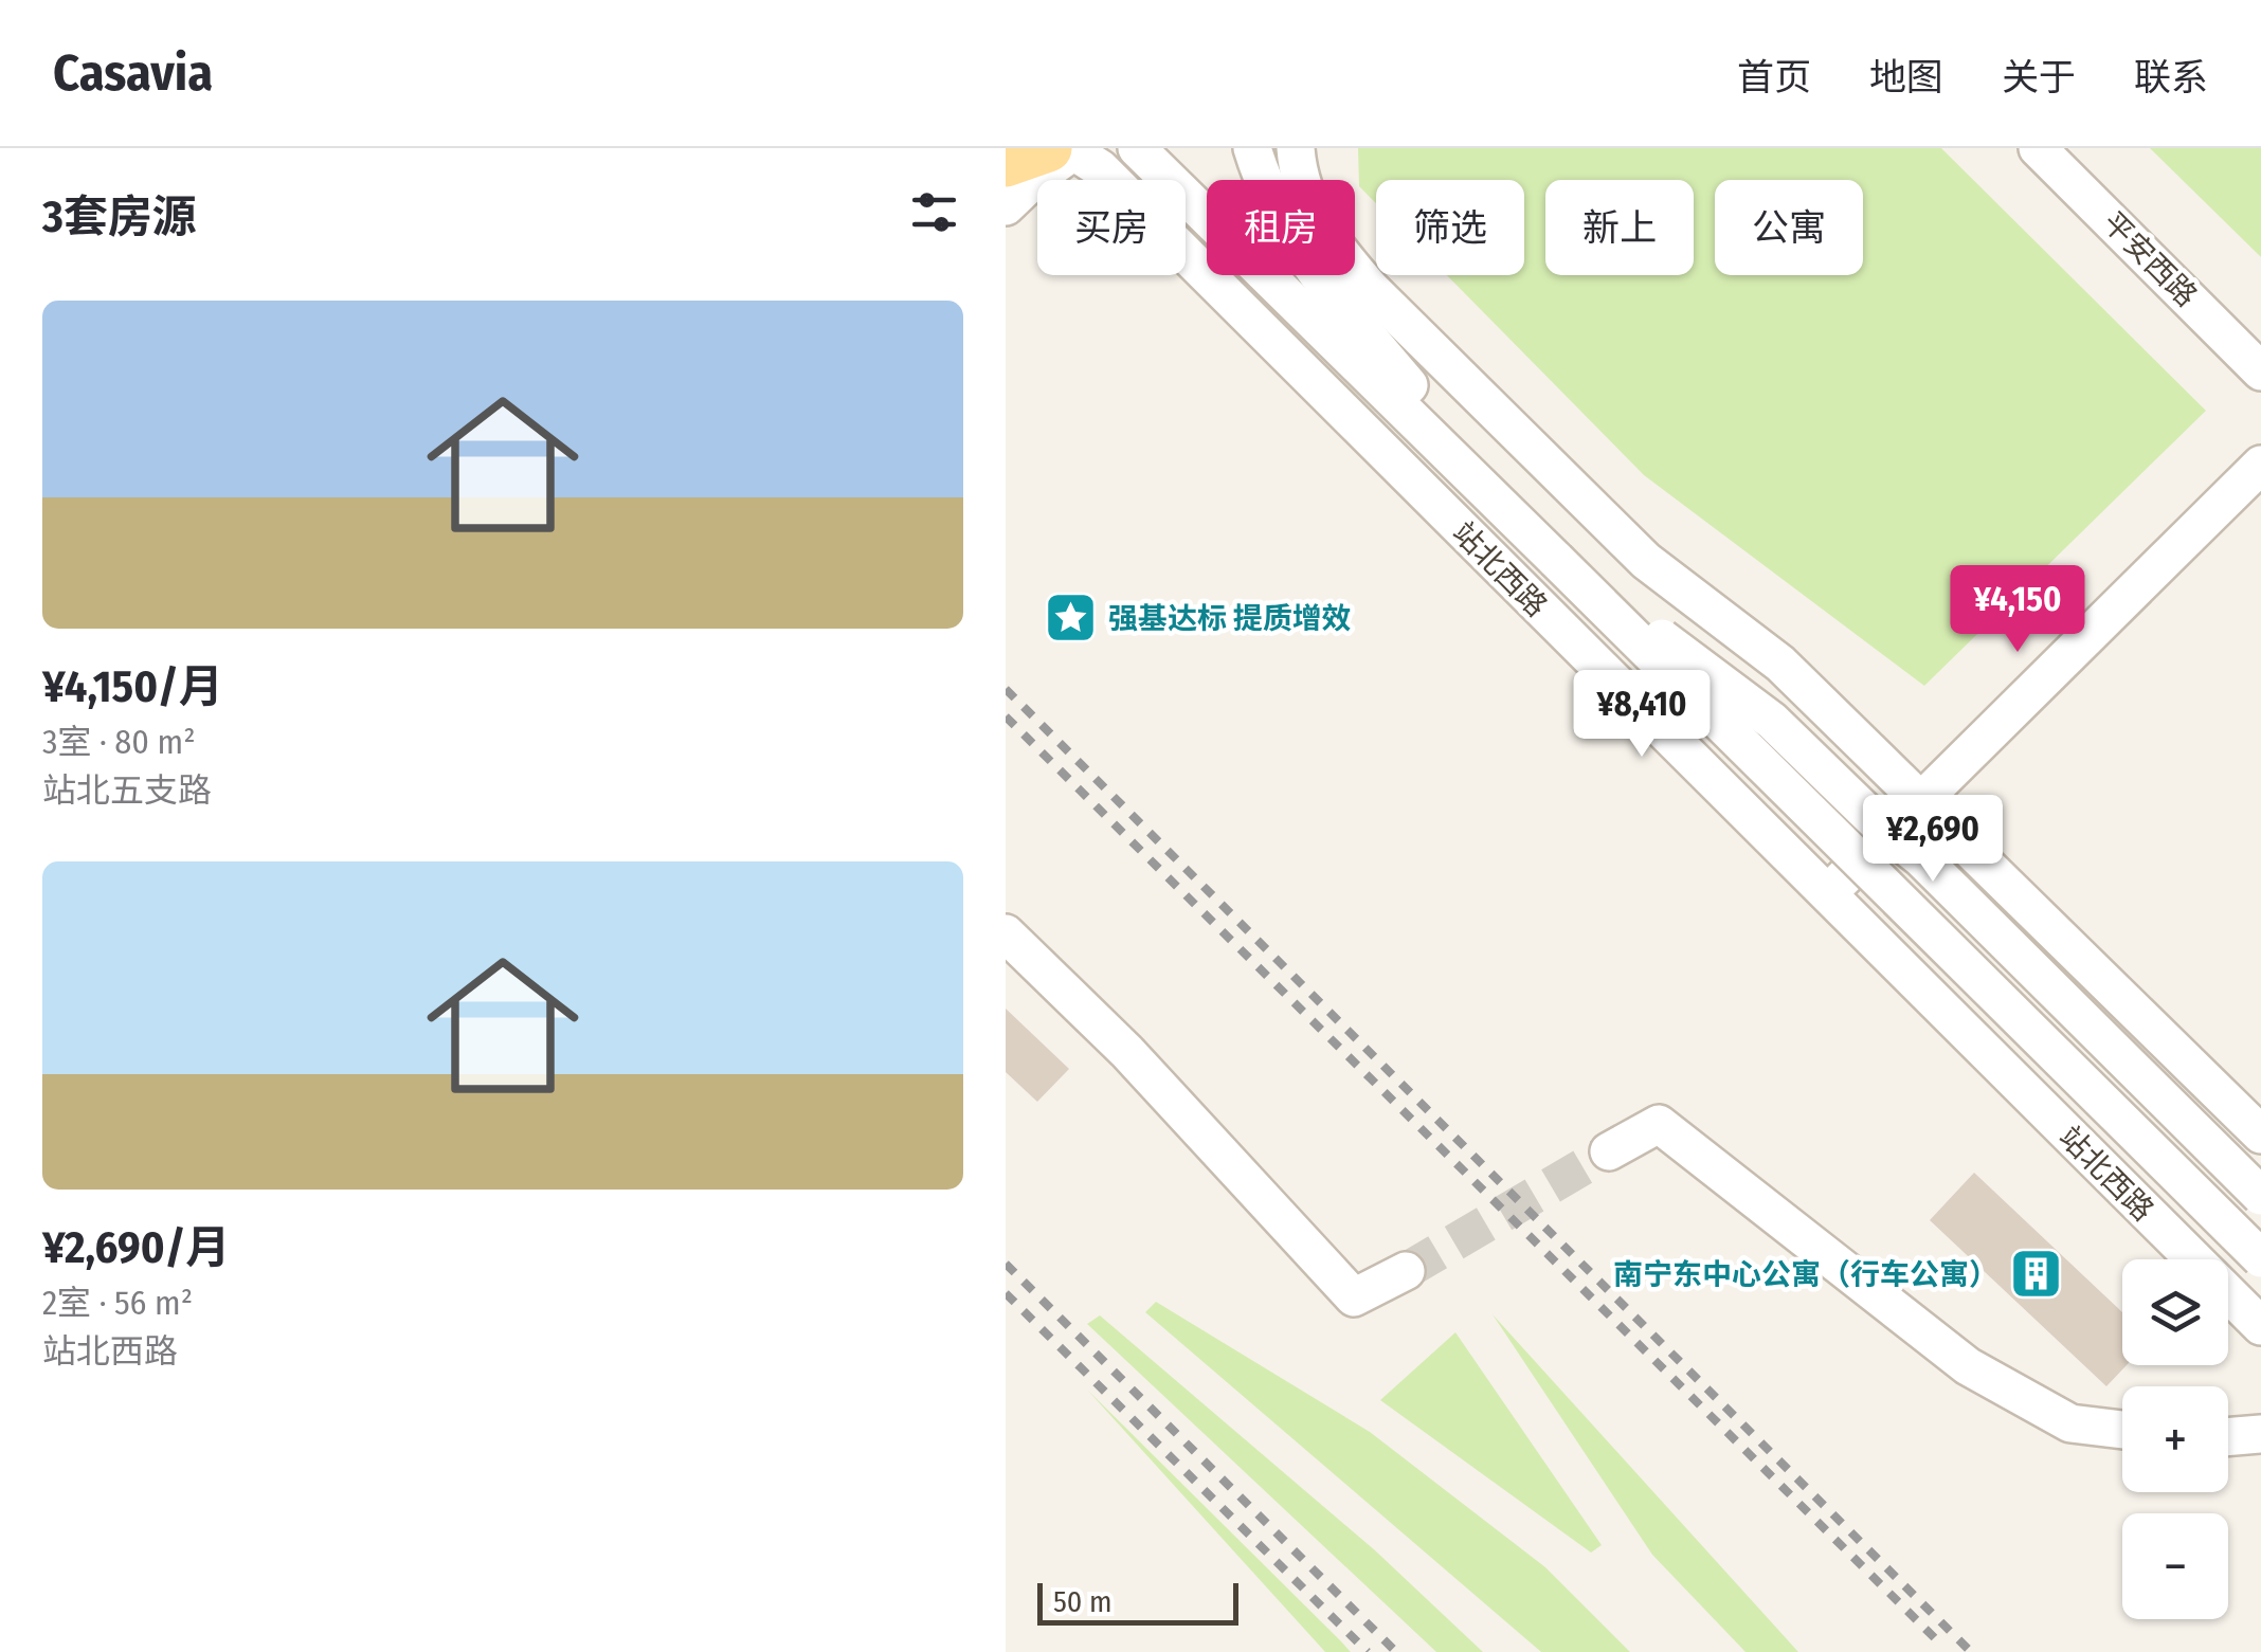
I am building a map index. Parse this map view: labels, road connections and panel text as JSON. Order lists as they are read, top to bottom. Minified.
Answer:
{"streets":{"street":["平安西路","站北西路"]},"places":{"place":["强基达标 提质增效"],"building":["南宁东中心公寓（行车公寓）"]},"scale_bar":"50 m","page":{"header":"Casavia","nav":["首页","地图","关于","联系"],"heading":"3套房源","chip":["买房","租房","筛选","新上","公寓"],"list":[{"name":"¥4,150/月","note":"3室 · 80 m² · 站北五支路"},{"name":"¥2,690/月","note":"2室 · 56 m² · 站北西路"}],"price":["¥4,150","¥8,410","¥2,690"],"map_buttons":["+","−"],"scale":"50 m"}}
